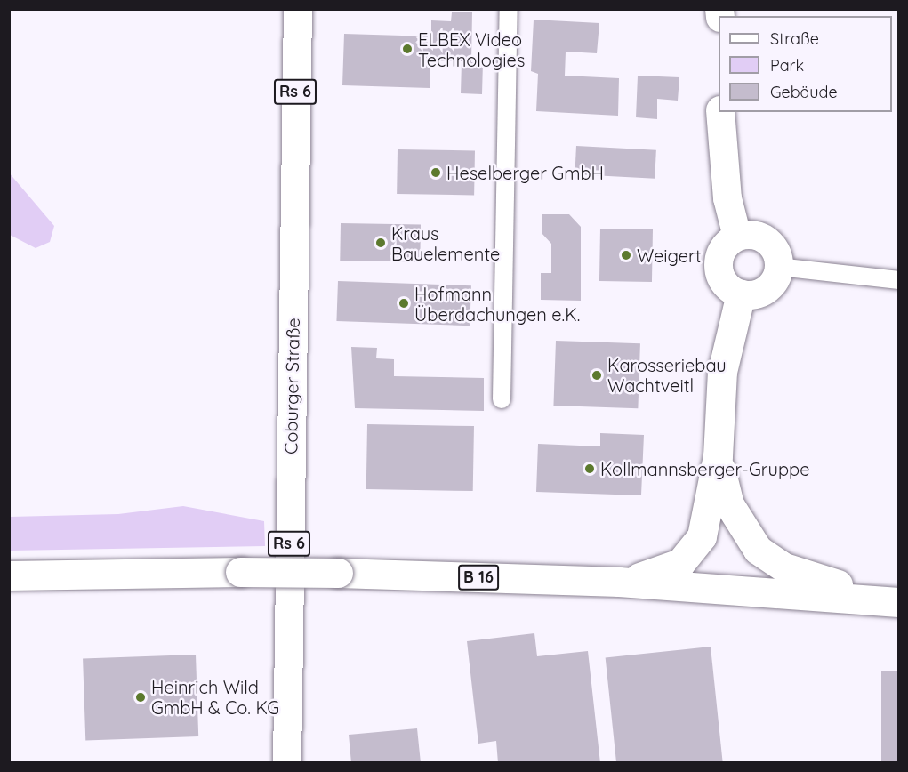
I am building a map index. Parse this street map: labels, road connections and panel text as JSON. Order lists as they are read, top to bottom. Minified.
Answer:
{"streets":{"highway":["B 16"],"main road":["Rs 6","Coburger Straße"]},"places":["ELBEX Video Technologies","Heselberger GmbH","Kraus Bauelemente","Weigert","Hofmann Überdachungen e.K.","Karosseriebau Wachtveitl","Kollmannsberger-Gruppe","Heinrich Wild GmbH & Co. KG"],"legend":["Straße","Park","Gebäude"]}
